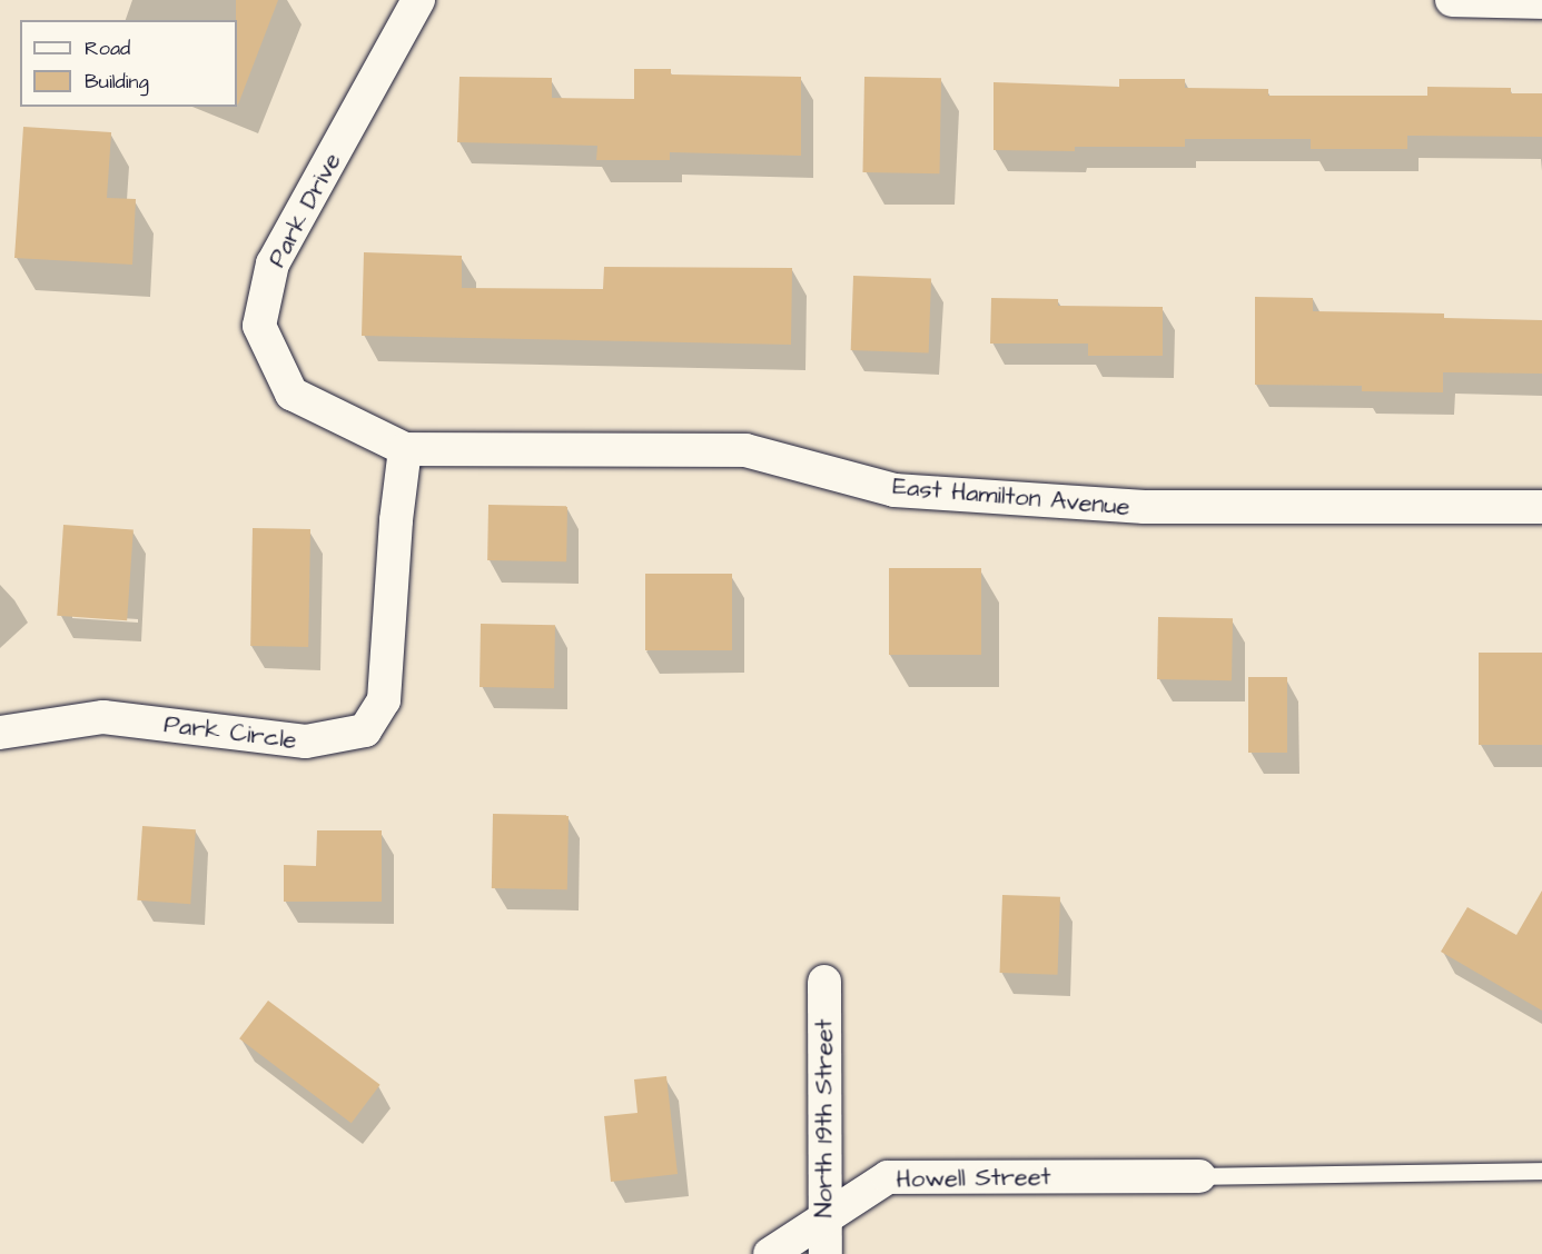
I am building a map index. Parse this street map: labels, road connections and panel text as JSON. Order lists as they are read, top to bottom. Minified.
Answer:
{"streets":{"street":["Park Drive","East Hamilton Avenue","Park Circle","North 19th Street","Howell Street"]},"crossings":[["Park Drive","East Hamilton Avenue"],["Park Drive","Park Circle"],["East Hamilton Avenue","Park Circle"],["North 19th Street","Howell Street"]],"legend":["Road","Building"]}
